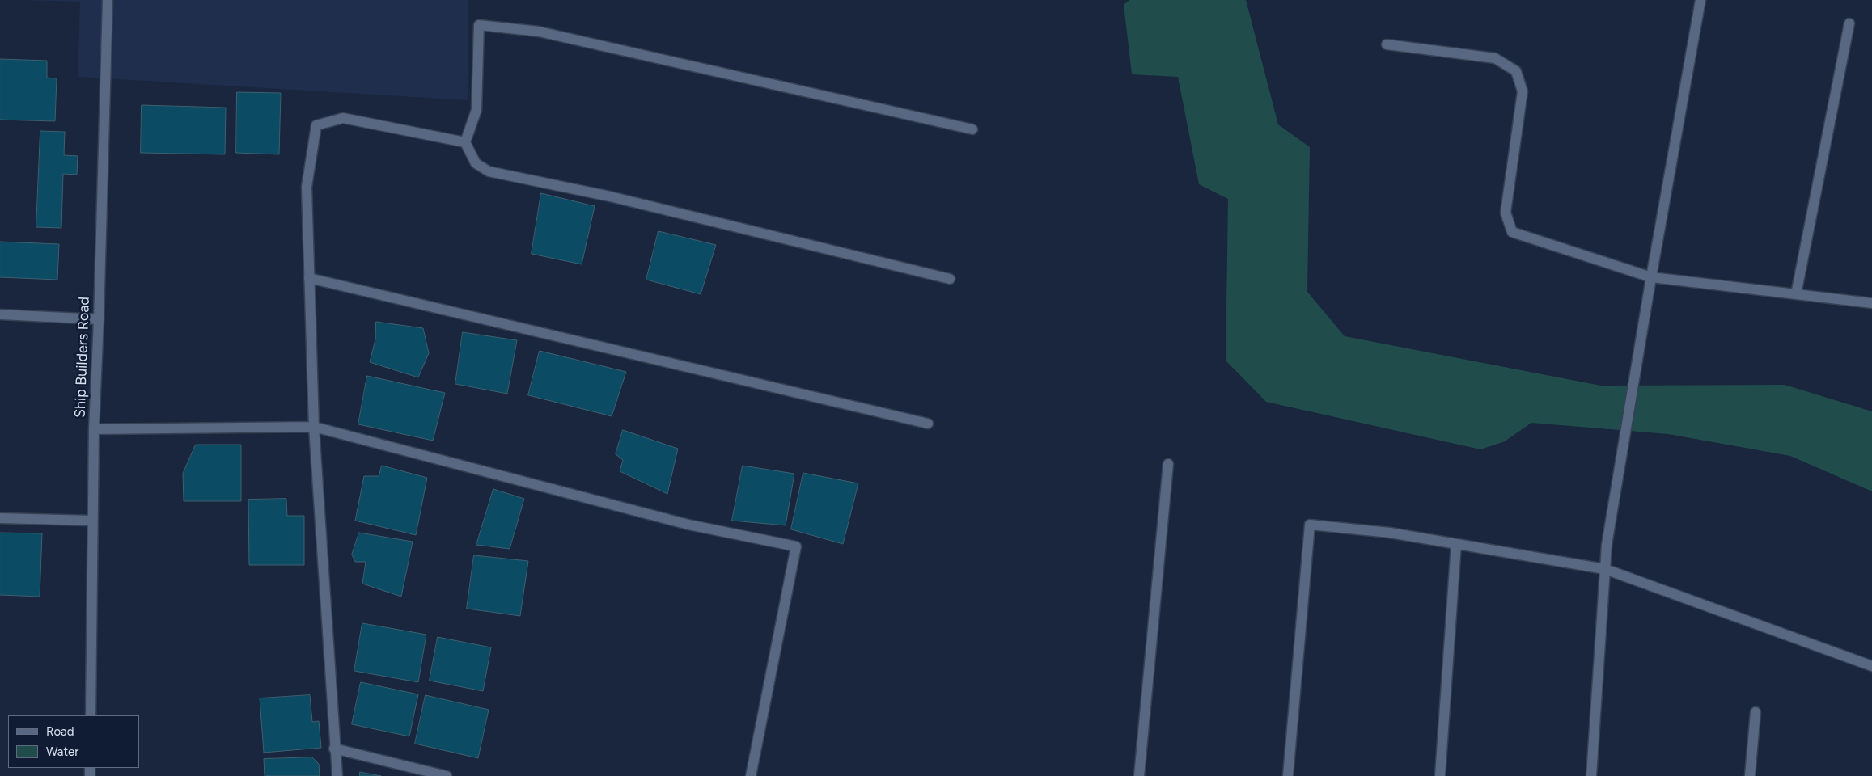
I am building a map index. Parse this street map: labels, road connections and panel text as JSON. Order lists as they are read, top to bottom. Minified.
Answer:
{"streets":{"street":["Ship Builders Road"]},"legend":["Road","Water"]}
